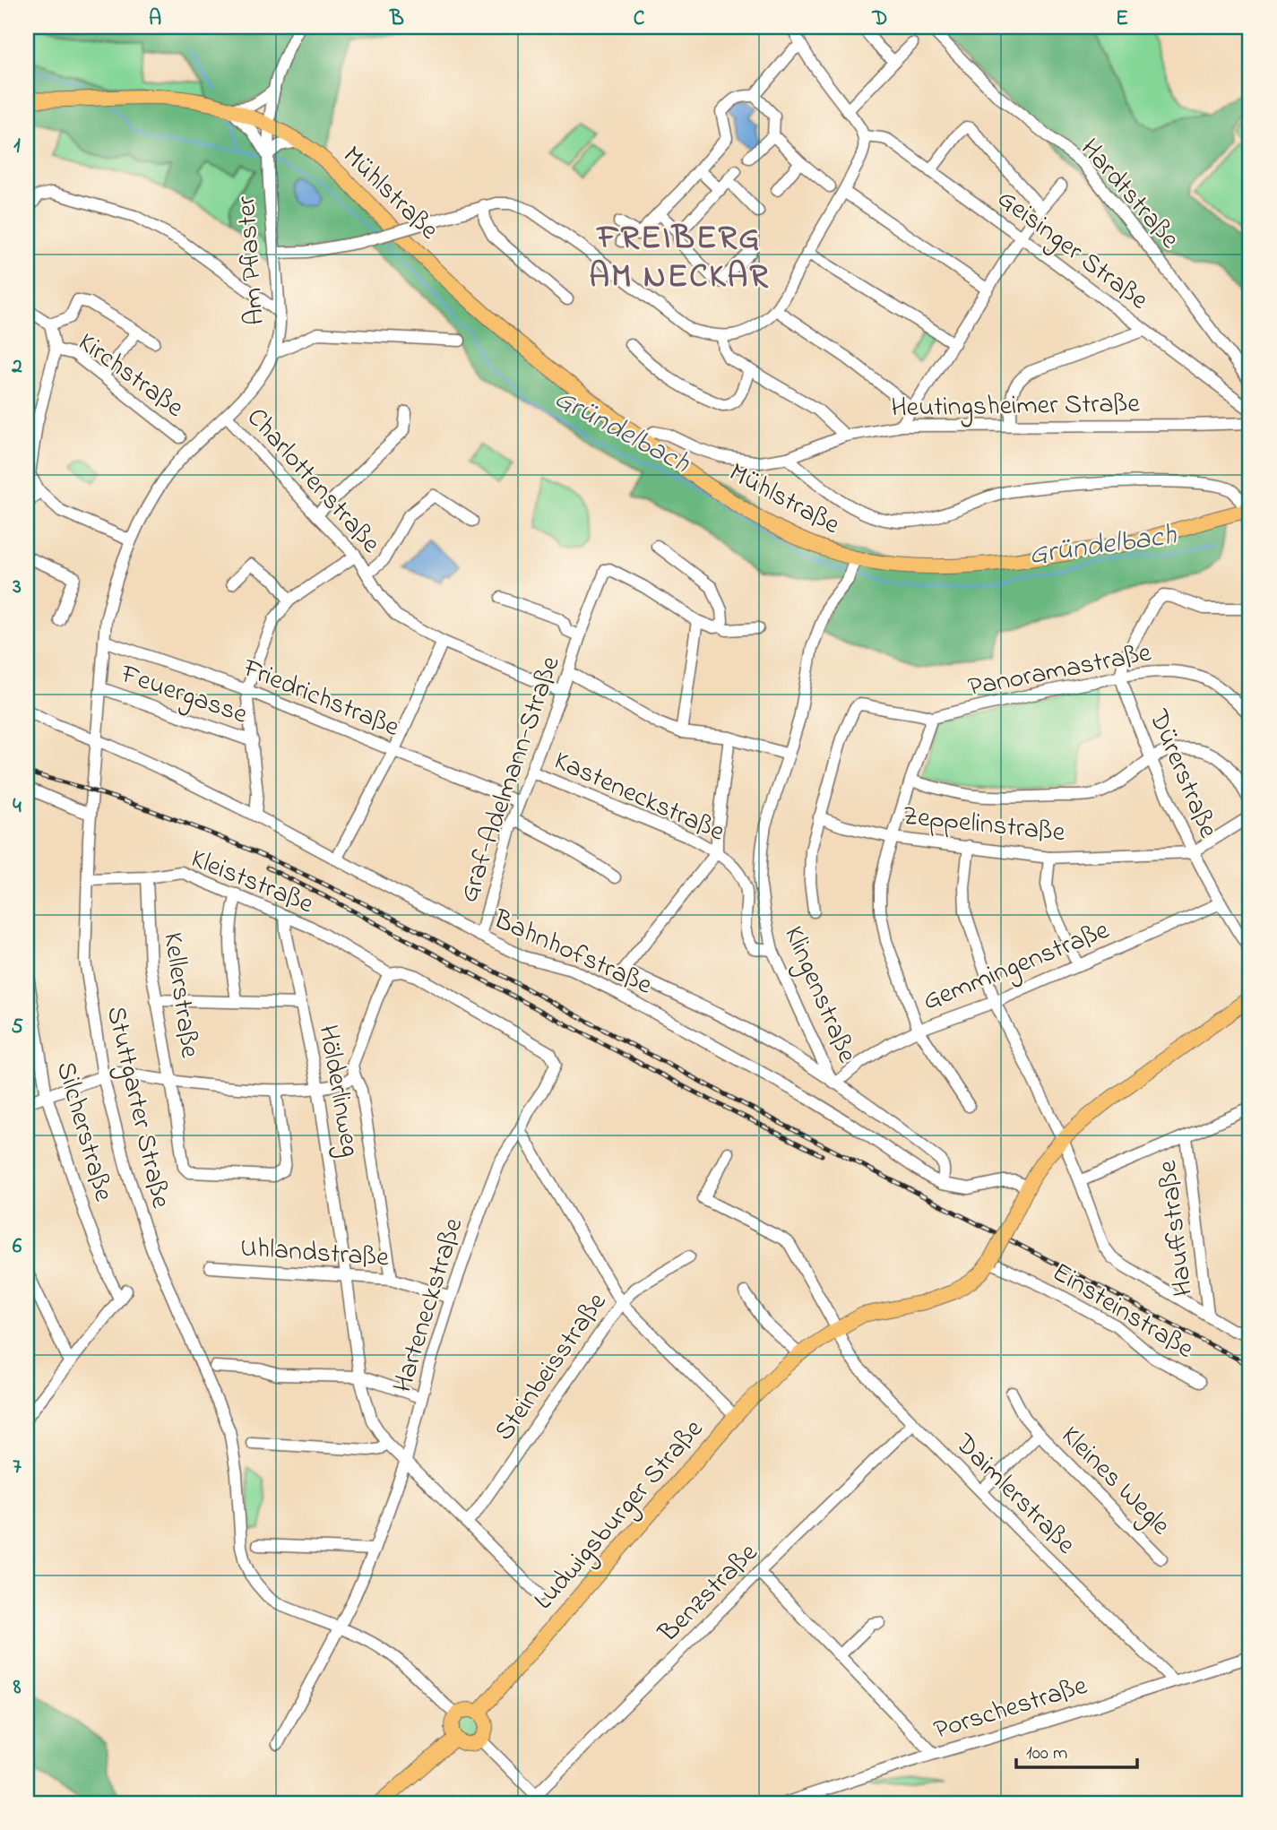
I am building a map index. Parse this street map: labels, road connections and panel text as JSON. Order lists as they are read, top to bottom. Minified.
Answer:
{"streets":{"main road":["Mühlstraße","Ludwigsburger Straße"],"street":["Hardtstraße","Geisinger Straße","Am Pflaster","Kirchstraße","Heutingsheimer Straße","Charlottenstraße","Panoramastraße","Feuergasse","Friedrichstraße","Dürerstraße","Graf-Adelmann-Straße","Kasteneckstraße","Zeppelinstraße","Kleiststraße","Bahnhofstraße","Gemmingenstraße","Klingenstraße","Kellerstraße","Hölderlinweg","Stuttgarter Straße","Silcherstraße","Hauffstraße","Uhlandstraße","Harteneckstraße","Einsteinstraße","Steinbeisstraße","Kleines Wegle","Daimlerstraße","Benzstraße","Porschestraße"]},"crossings":[["Mühlstraße","Am Pflaster"],["Mühlstraße","Heutingsheimer Straße"],["Mühlstraße","Klingenstraße"],["Am Pflaster","Charlottenstraße"],["Am Pflaster","Stuttgarter Straße"],["Charlottenstraße","Graf-Adelmann-Straße"],["Charlottenstraße","Stuttgarter Straße"],["Panoramastraße","Dürerstraße"],["Panoramastraße","Zeppelinstraße"],["Feuergasse","Stuttgarter Straße"],["Friedrichstraße","Graf-Adelmann-Straße"],["Friedrichstraße","Stuttgarter Straße"],["Dürerstraße","Zeppelinstraße"],["Dürerstraße","Gemmingenstraße"],["Graf-Adelmann-Straße","Kasteneckstraße"],["Graf-Adelmann-Straße","Bahnhofstraße"],["Kasteneckstraße","Klingenstraße"],["Kleiststraße","Kellerstraße"],["Kleiststraße","Hölderlinweg"],["Kleiststraße","Stuttgarter Straße"],["Kleiststraße","Harteneckstraße"],["Bahnhofstraße","Klingenstraße"],["Bahnhofstraße","Stuttgarter Straße"],["Bahnhofstraße","Ludwigsburger Straße"],["Gemmingenstraße","Klingenstraße"],["Hölderlinweg","Uhlandstraße"],["Hölderlinweg","Harteneckstraße"],["Stuttgarter Straße","Harteneckstraße"],["Stuttgarter Straße","Ludwigsburger Straße"],["Uhlandstraße","Harteneckstraße"],["Einsteinstraße","Ludwigsburger Straße"],["Kleines Wegle","Daimlerstraße"],["Daimlerstraße","Ludwigsburger Straße"],["Daimlerstraße","Benzstraße"],["Daimlerstraße","Porschestraße"]],"districts":["FREIBERG AM NECKAR"],"water":["Gründelbach"],"scale_bar":"100 m","grid":{"columns":["A","B","C","D","E"],"rows":["1","2","3","4","5","6","7","8"]}}
